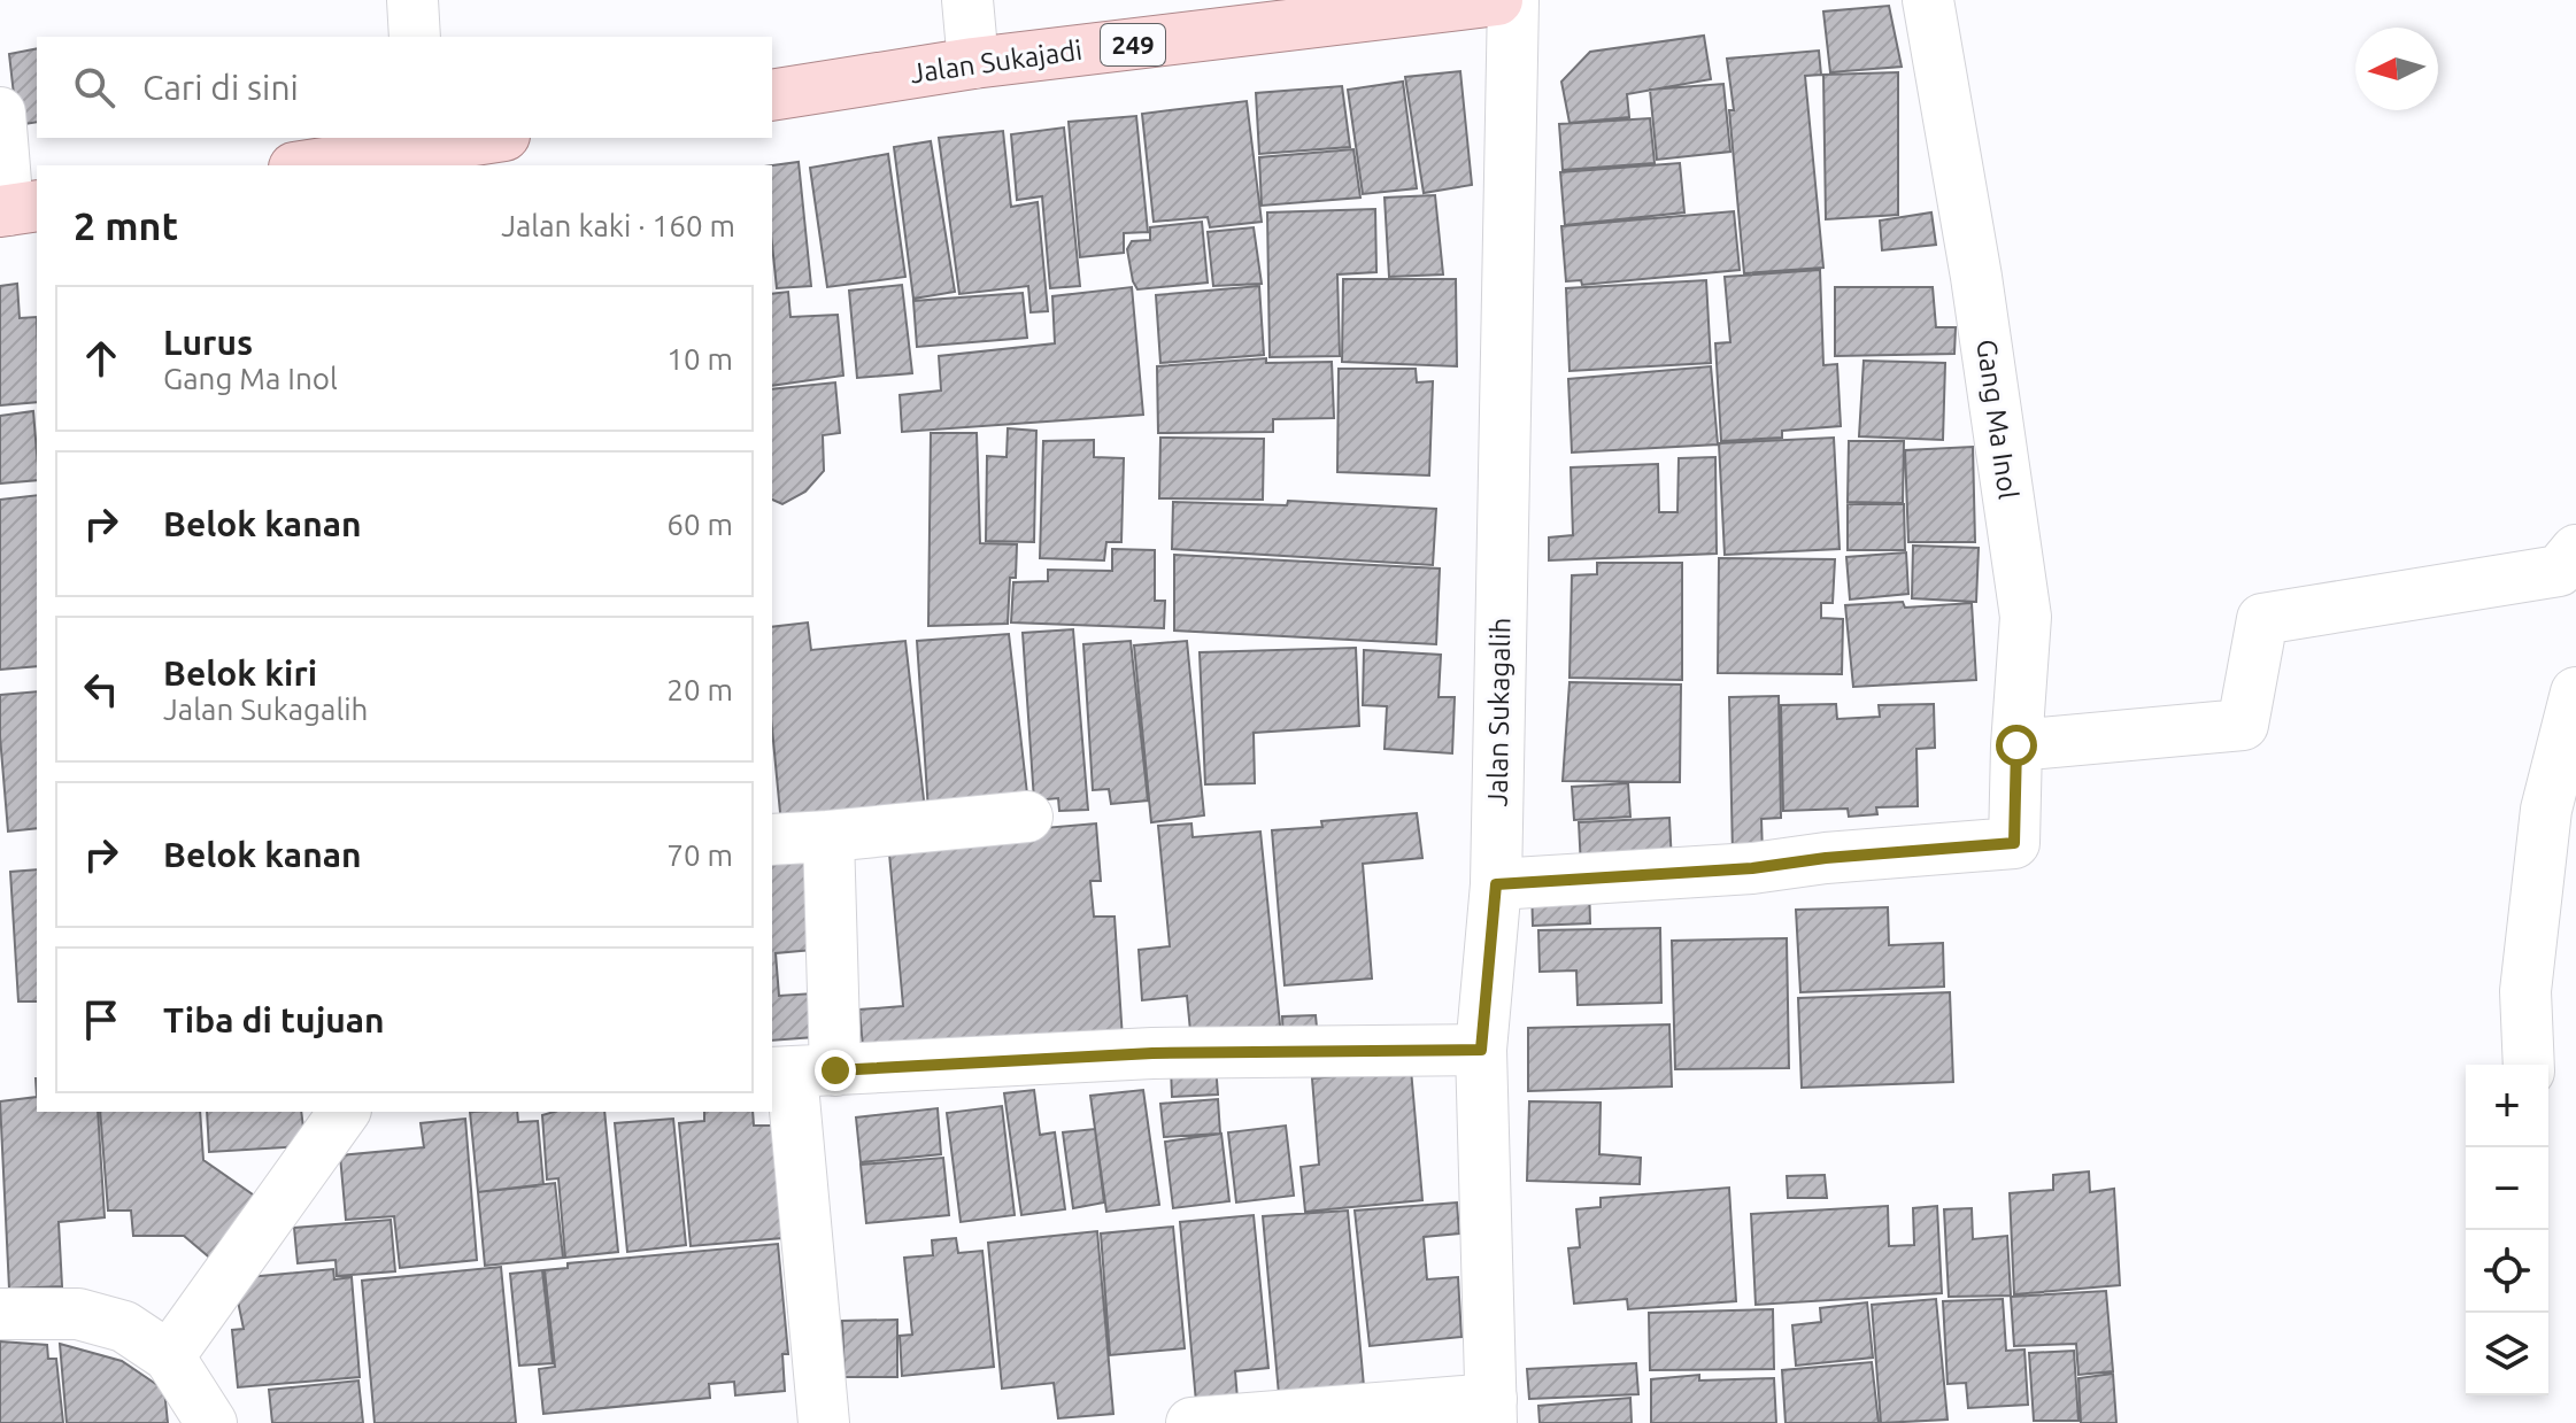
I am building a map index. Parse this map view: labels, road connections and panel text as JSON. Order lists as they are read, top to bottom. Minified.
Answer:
{"streets":{"main road":["249","Jalan Sukajadi"],"street":["Gang Ma Inol","Jalan Sukagalih"]},"crossings":[["Gang Ma Inol","Jalan Sukagalih"]],"north":"left","page":{"search":"Cari di sini","heading":["2 mnt","Jalan kaki · 160 m"],"list":[["Lurus","Gang Ma Inol","10 m"],["Belok kanan","60 m"],["Belok kiri","Jalan Sukagalih","20 m"],["Belok kanan","70 m"],"Tiba di tujuan"],"map_buttons":["+","−"]}}
